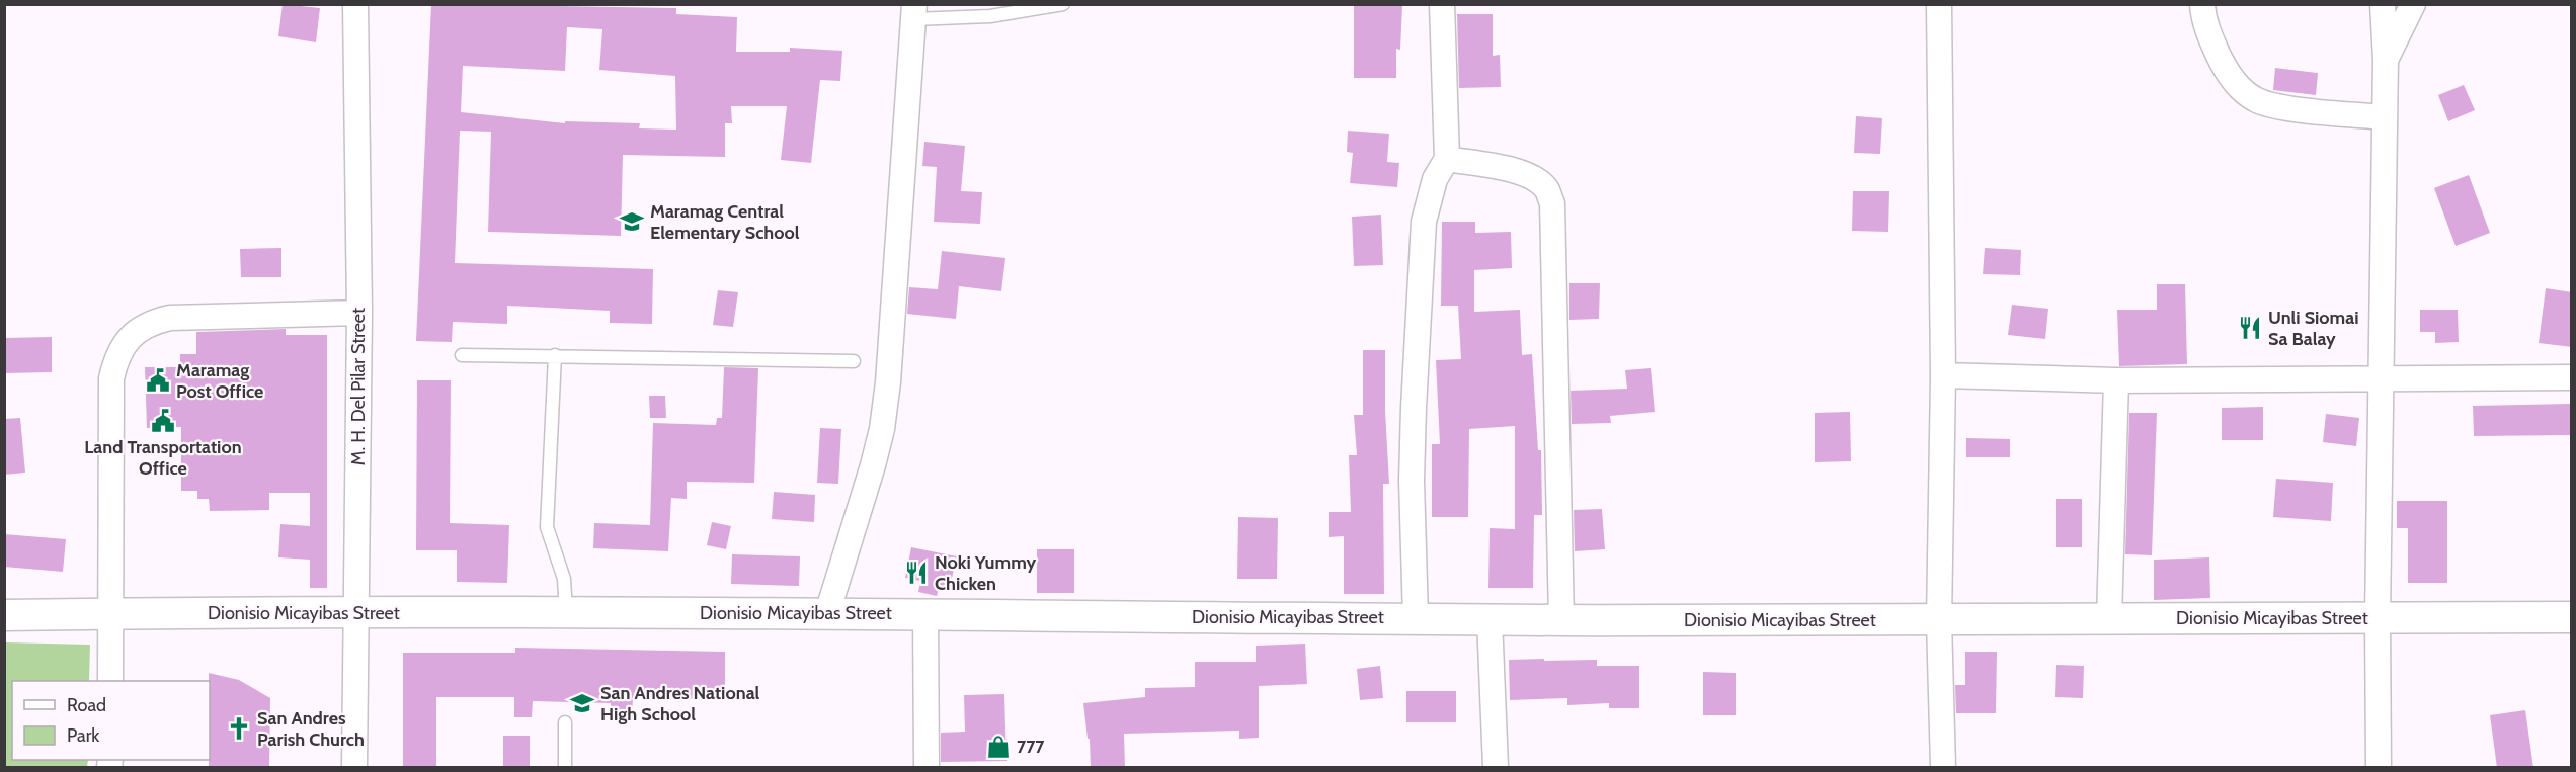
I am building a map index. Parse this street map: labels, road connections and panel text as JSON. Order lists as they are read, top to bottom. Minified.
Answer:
{"streets":{"street":["M. H. Del Pilar Street","Dionisio Micayibas Street"]},"crossings":[["M. H. Del Pilar Street","Dionisio Micayibas Street"]],"places":{"school or university":["Maramag Central Elementary School","San Andres National High School"],"restaurant":["Unli Siomai Sa Balay","Noki Yummy Chicken"],"public building":["Maramag Post Office","Land Transportation Office"],"church":["San Andres Parish Church"],"shop":["777"]},"legend":["Road","Park"]}
